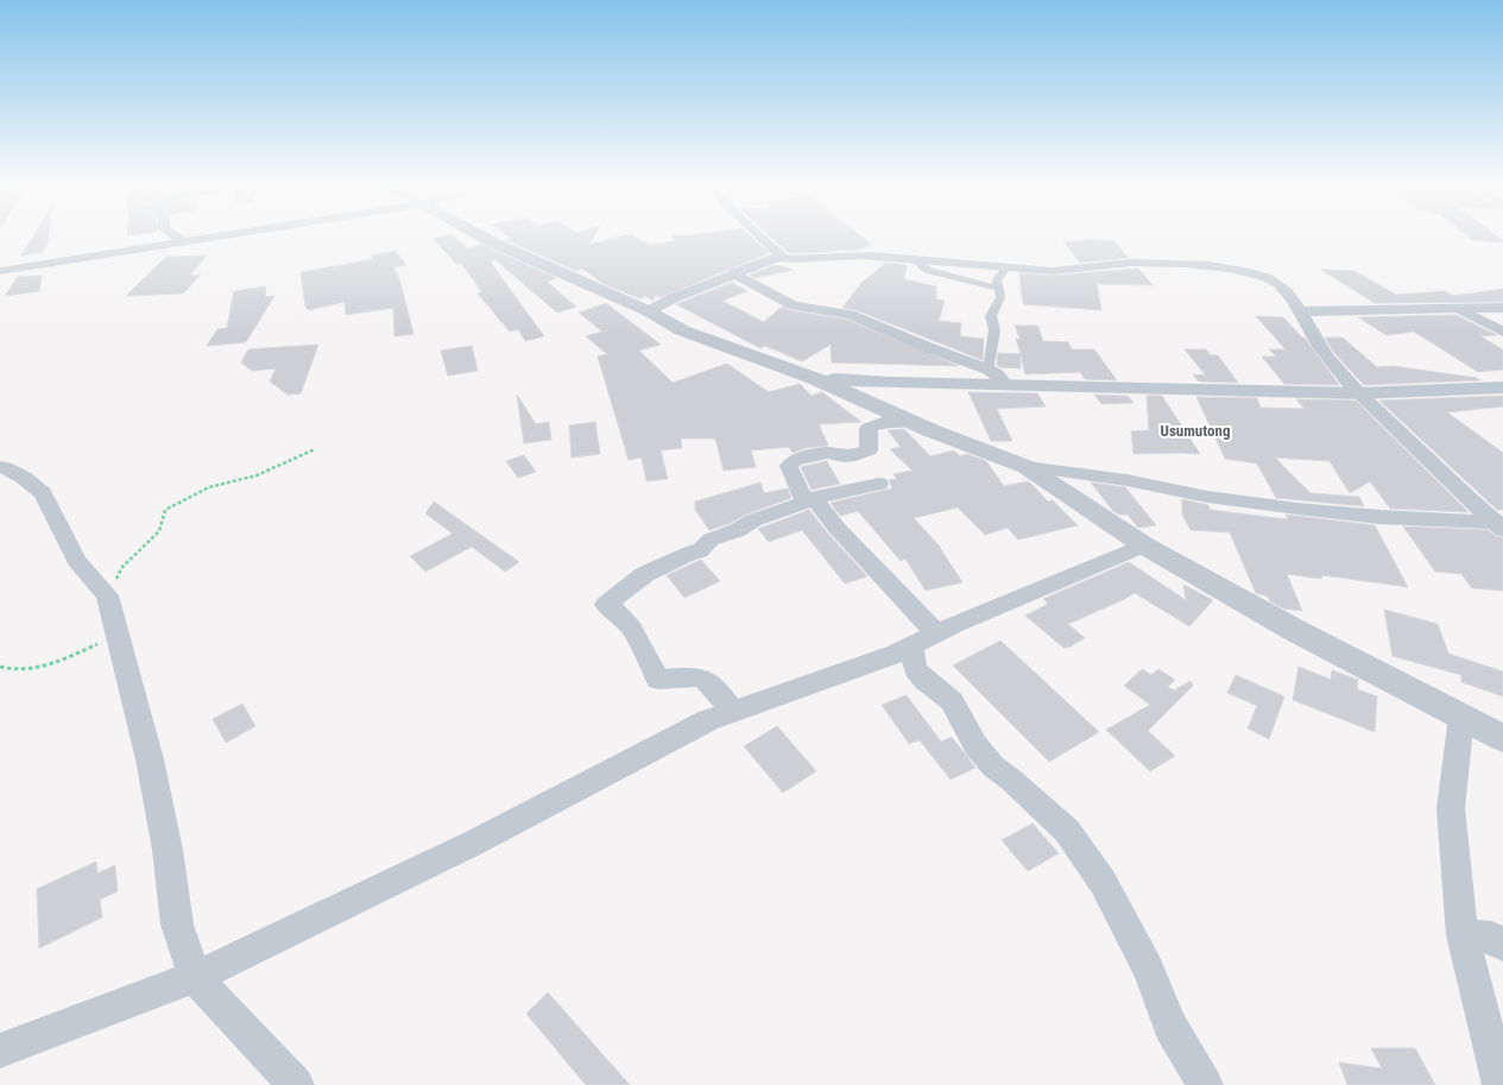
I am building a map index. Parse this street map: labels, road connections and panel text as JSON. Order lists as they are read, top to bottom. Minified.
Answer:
{"districts":["Usumutong"]}
